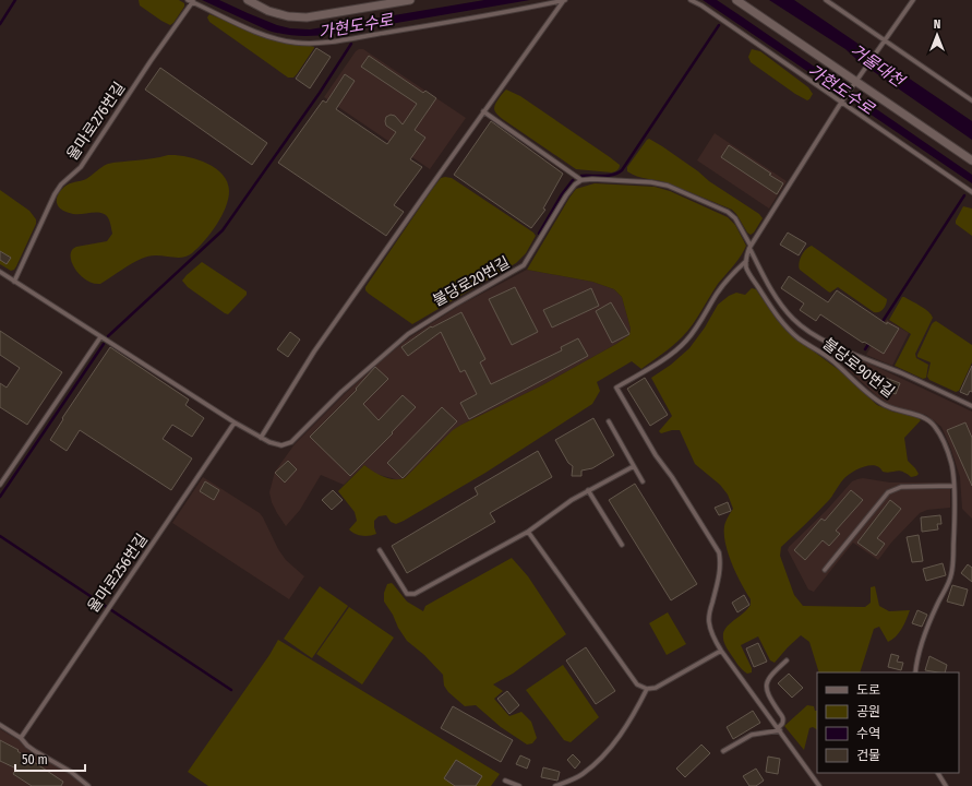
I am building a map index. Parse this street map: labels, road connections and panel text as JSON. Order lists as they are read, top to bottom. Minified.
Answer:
{"streets":{"lane":["율마로276번길","불당로20번길","불당로90번길","율마로256번길"]},"water":["가현도수로","거물대천"],"legend":["도로","공원","수역","건물"],"scale_bar":"50 m","north":"top"}
